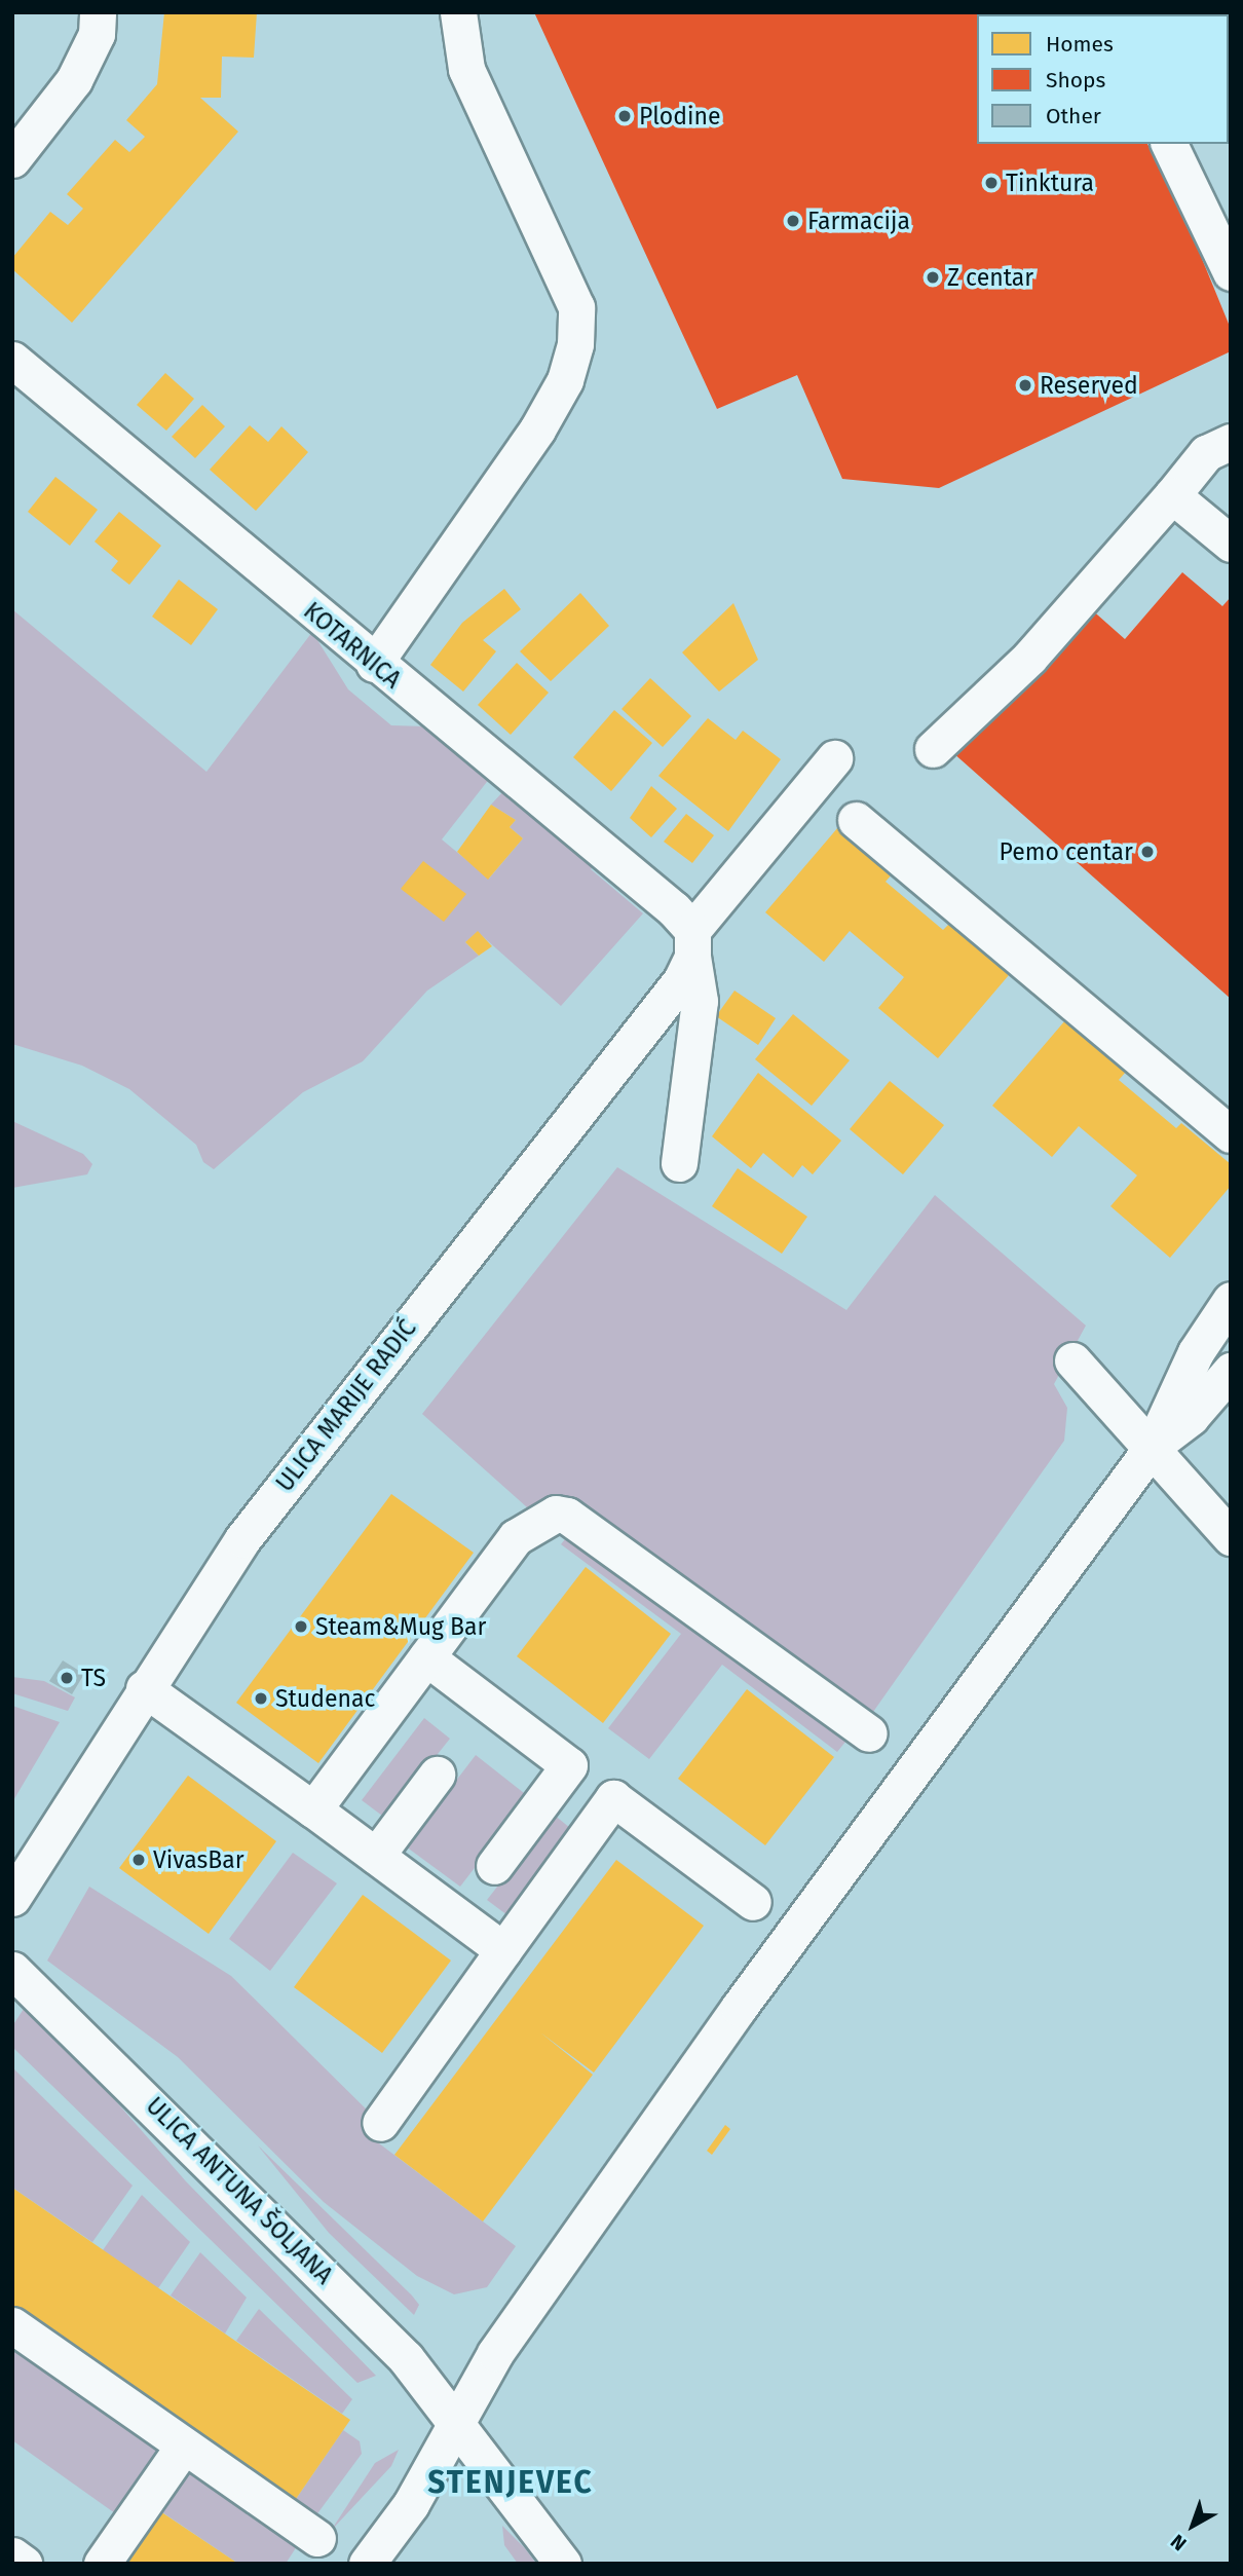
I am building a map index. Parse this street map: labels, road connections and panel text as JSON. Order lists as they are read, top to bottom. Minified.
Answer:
{"streets":{"street":["KOTARNICA","ULICA MARIJE RADIĆ","ULICA ANTUNA ŠOLJANA"]},"crossings":[["KOTARNICA","ULICA MARIJE RADIĆ"]],"districts":["STENJEVEC"],"places":["Plodine","Tinktura","Farmacija","Z centar","Reserved","Pemo centar","Steam&Mug Bar","TS","Studenac","VivasBar"],"legend":["Homes","Shops","Other"],"north":"bottom left"}
